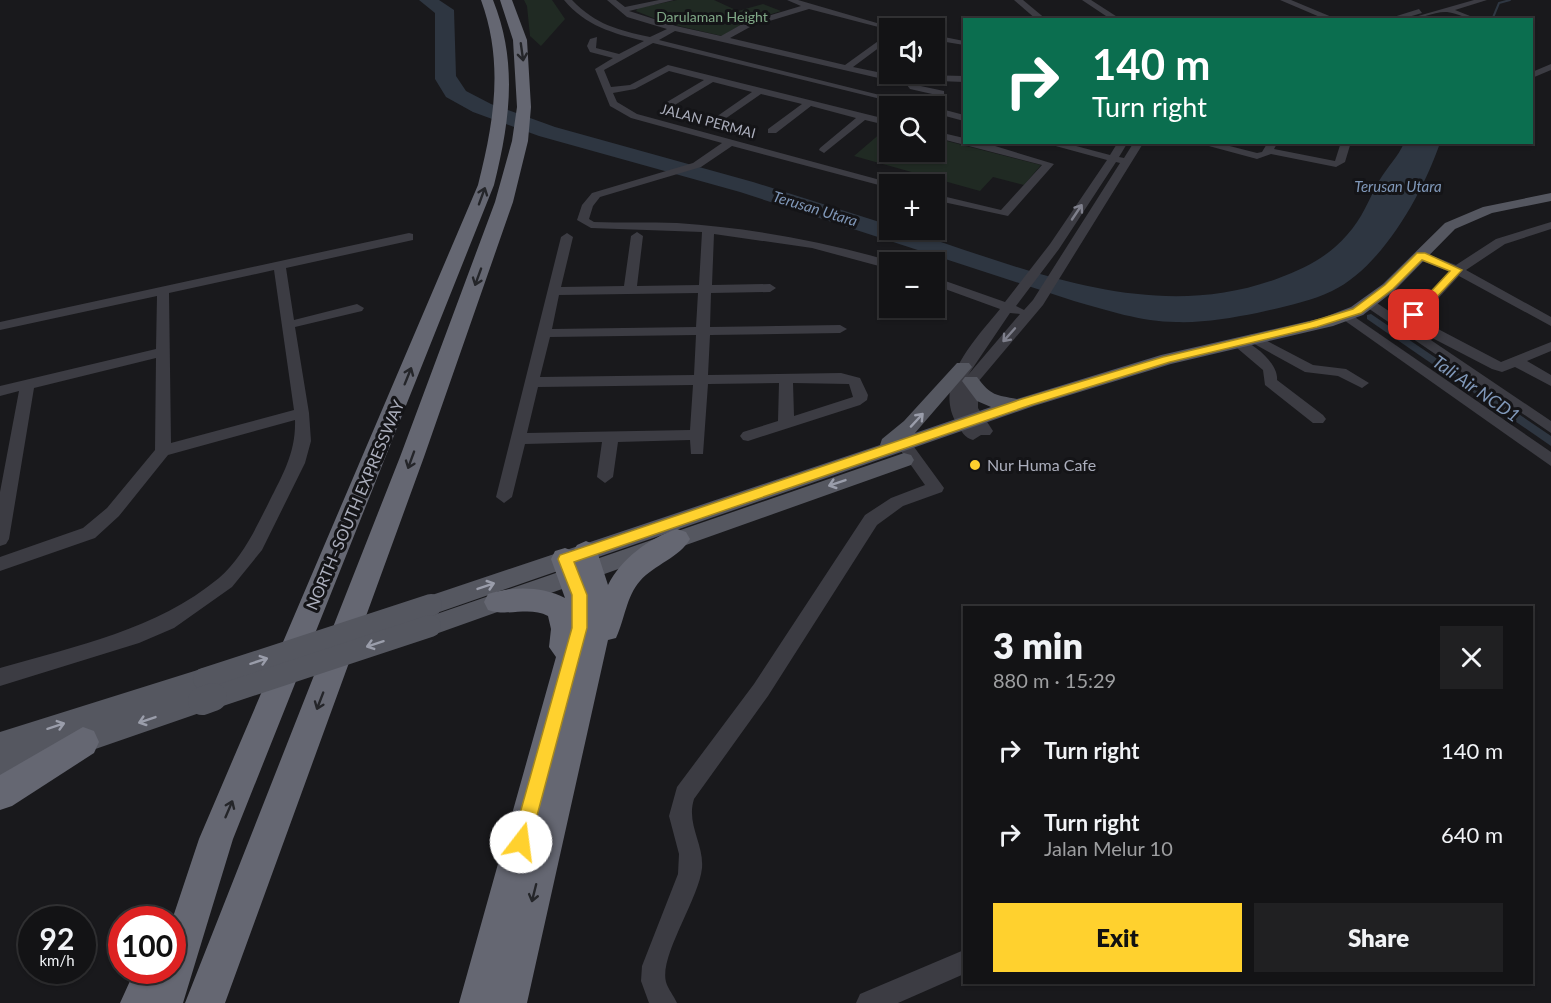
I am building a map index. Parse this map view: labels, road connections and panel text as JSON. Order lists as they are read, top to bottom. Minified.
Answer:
{"streets":{"highway":["NORTH–SOUTH EXPRESSWAY"],"street":["JALAN PERMAI"]},"water":["Terusan Utara","Tali Air NCD1"],"parks":["Darulaman Height"],"places":["Nur Huma Cafe"],"page":{"map_buttons":["+","−"],"turn":["140 m","Turn right"],"heading":["3 min","880 m · 15:29"],"list":[{"name":"Turn right","value":"140 m"},{"name":"Turn right","note":"Jalan Melur 10","value":"640 m"}],"buttons":["Exit","Share"],"speed":"92 km/h","limit":"100"}}
